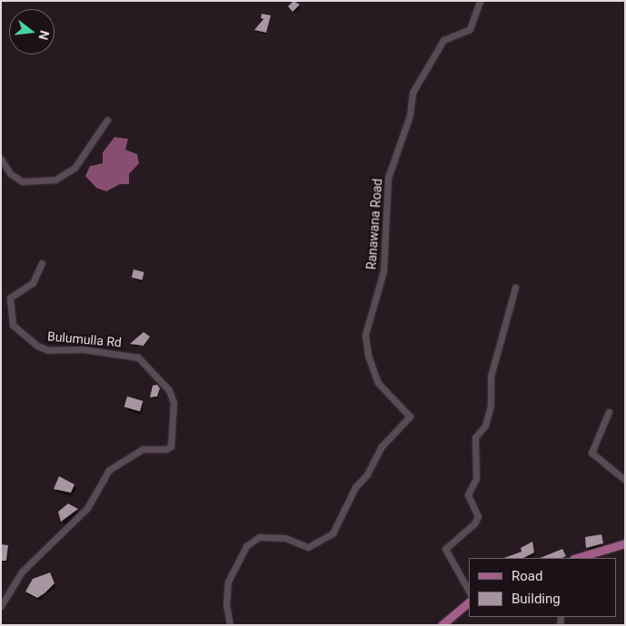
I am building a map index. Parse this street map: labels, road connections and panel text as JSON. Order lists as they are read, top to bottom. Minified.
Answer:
{"streets":{"street":["Ranawana Road","Bulumulla Rd"]},"legend":["Road","Building"],"north":"right"}
